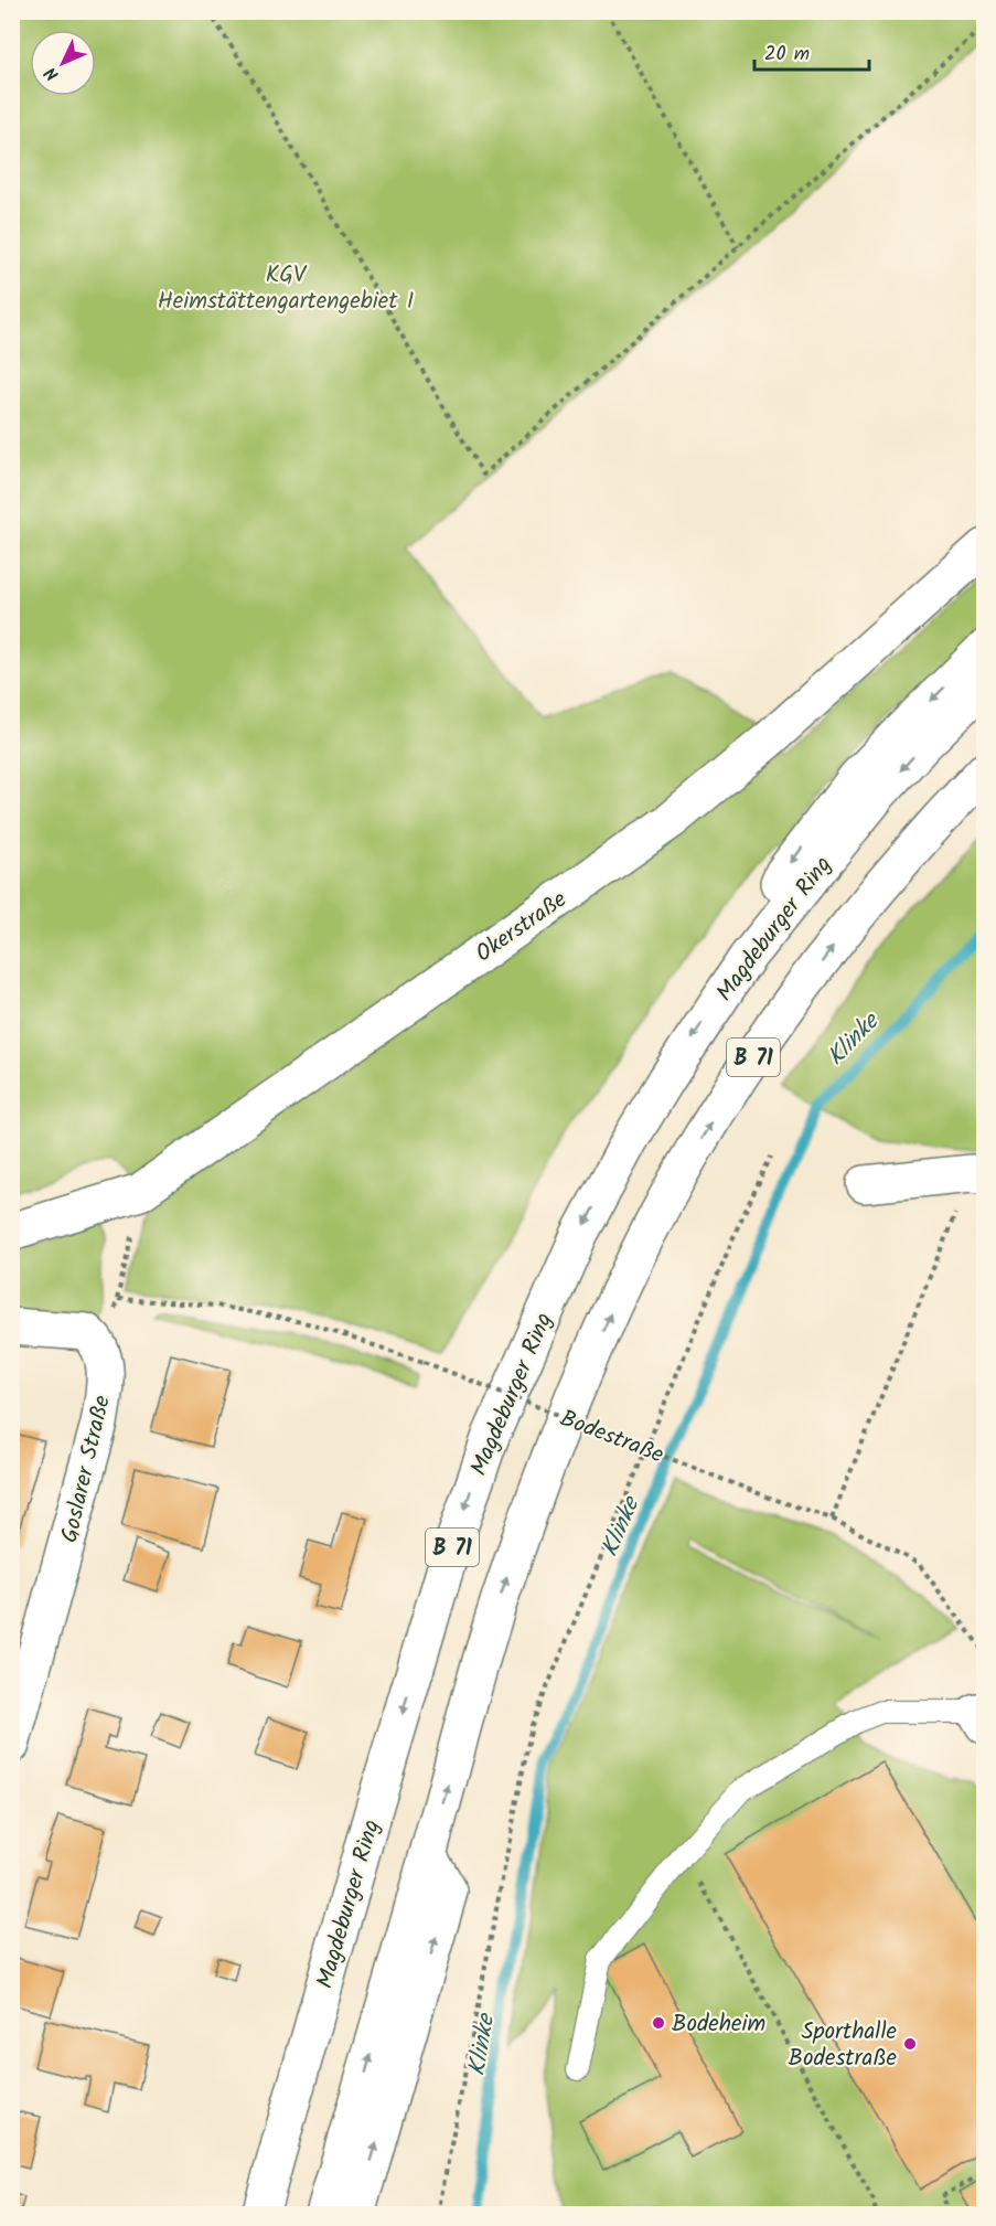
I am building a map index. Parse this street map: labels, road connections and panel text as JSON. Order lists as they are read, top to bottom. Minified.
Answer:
{"streets":{"main road":["Okerstraße","Magdeburger Ring","B 71","Goslarer Straße"],"path":["Bodestraße"]},"water":["Klinke"],"parks":["KGV Heimstättengartengebiet I"],"places":["Bodeheim","Sporthalle Bodestraße"],"scale_bar":"20 m","north":"bottom left"}
